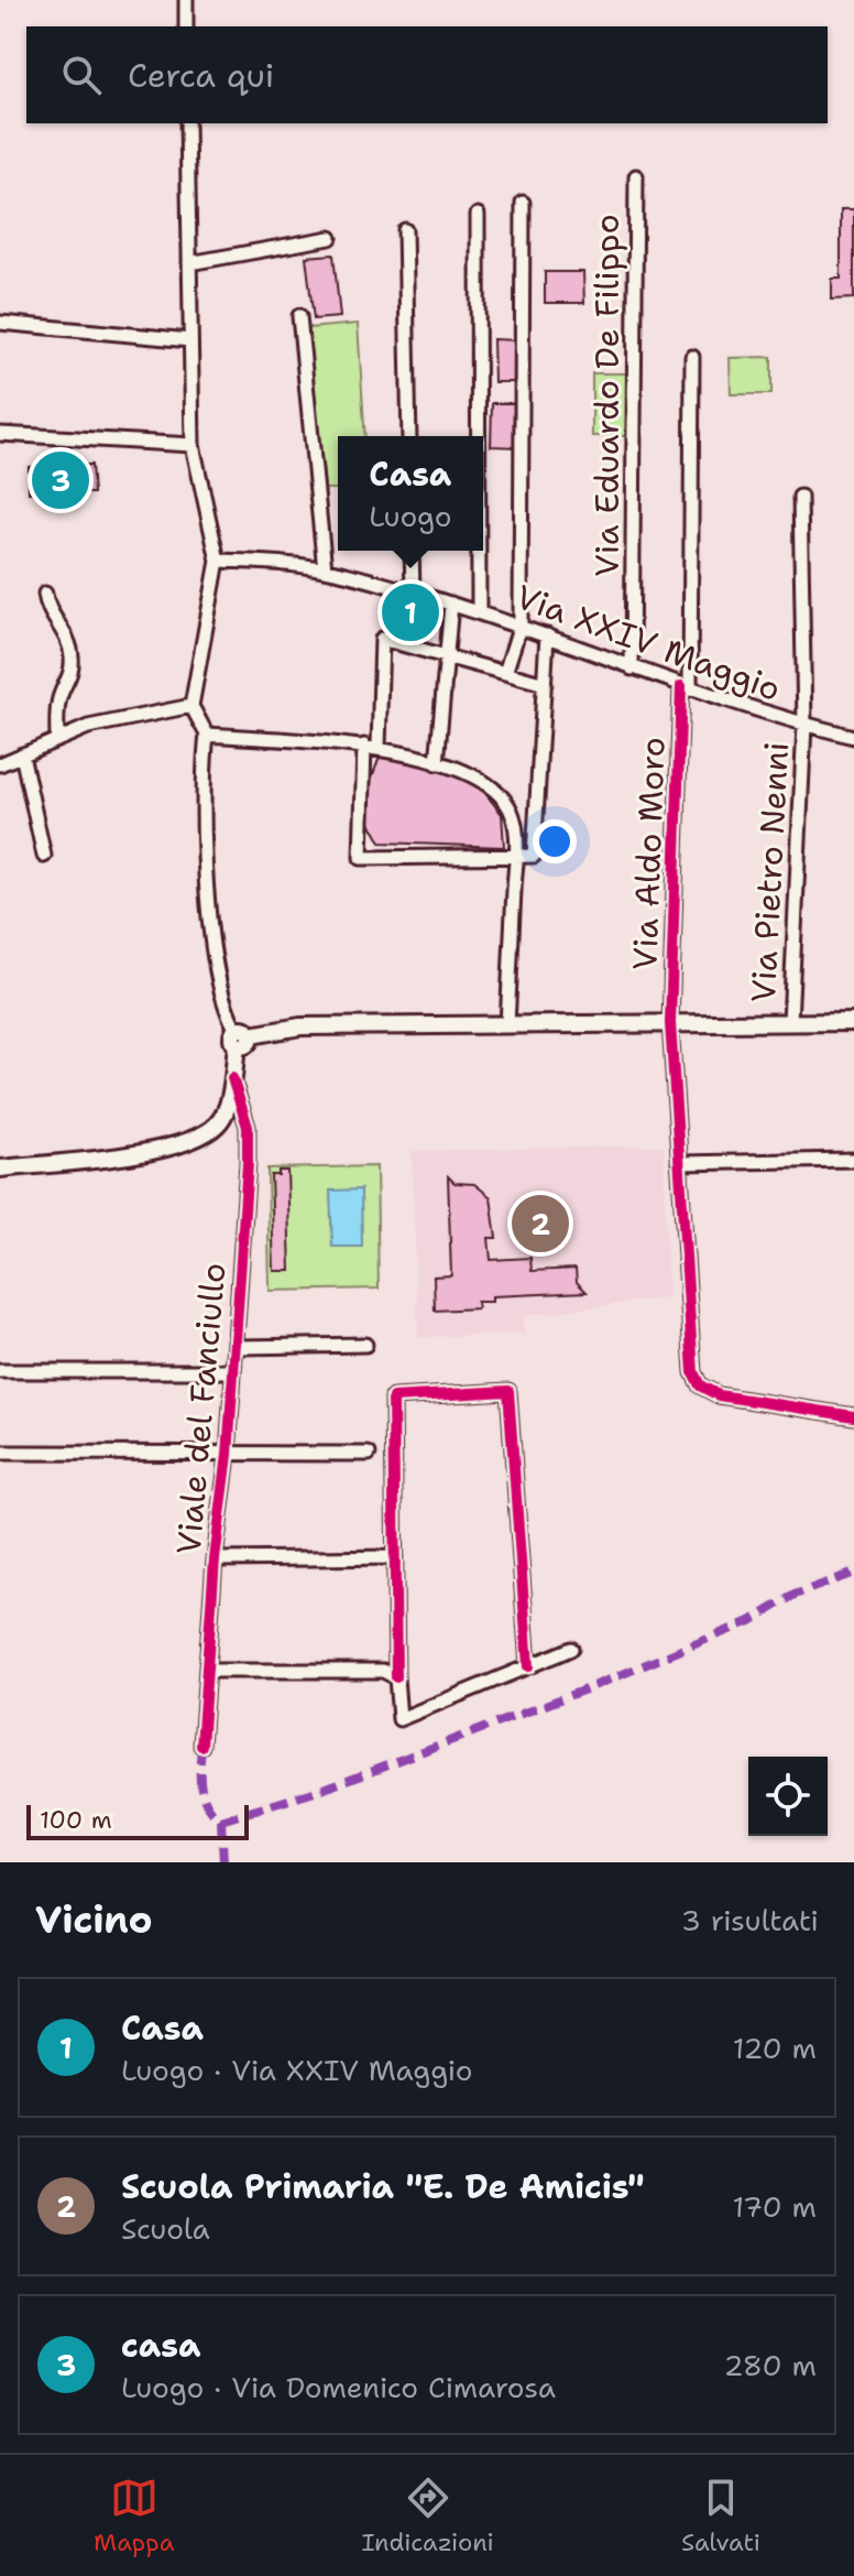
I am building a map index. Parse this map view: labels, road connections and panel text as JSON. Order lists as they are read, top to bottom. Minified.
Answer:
{"streets":{"street":["Via Eduardo De Filippo","Via XXIV Maggio","Via Aldo Moro","Via Pietro Nenni","Viale del Fanciullo"]},"crossings":[["Via Eduardo De Filippo","Via XXIV Maggio"],["Via XXIV Maggio","Via Aldo Moro"],["Via XXIV Maggio","Via Pietro Nenni"]],"scale_bar":"100 m","page":{"search":"Cerca qui","popup":["Casa","Luogo"],"pins":["3","1","2"],"scale":"100 m","heading":["Vicino","3 risultati"],"list":[{"mark":"1","name":"Casa","note":"Luogo · Via XXIV Maggio","value":"120 m"},{"mark":"2","name":"Scuola Primaria \"E. De Amicis\"","note":"Scuola","value":"170 m"},{"mark":"3","name":"casa","note":"Luogo · Via Domenico Cimarosa","value":"280 m"}],"nav":["Mappa","Indicazioni","Salvati"]}}
